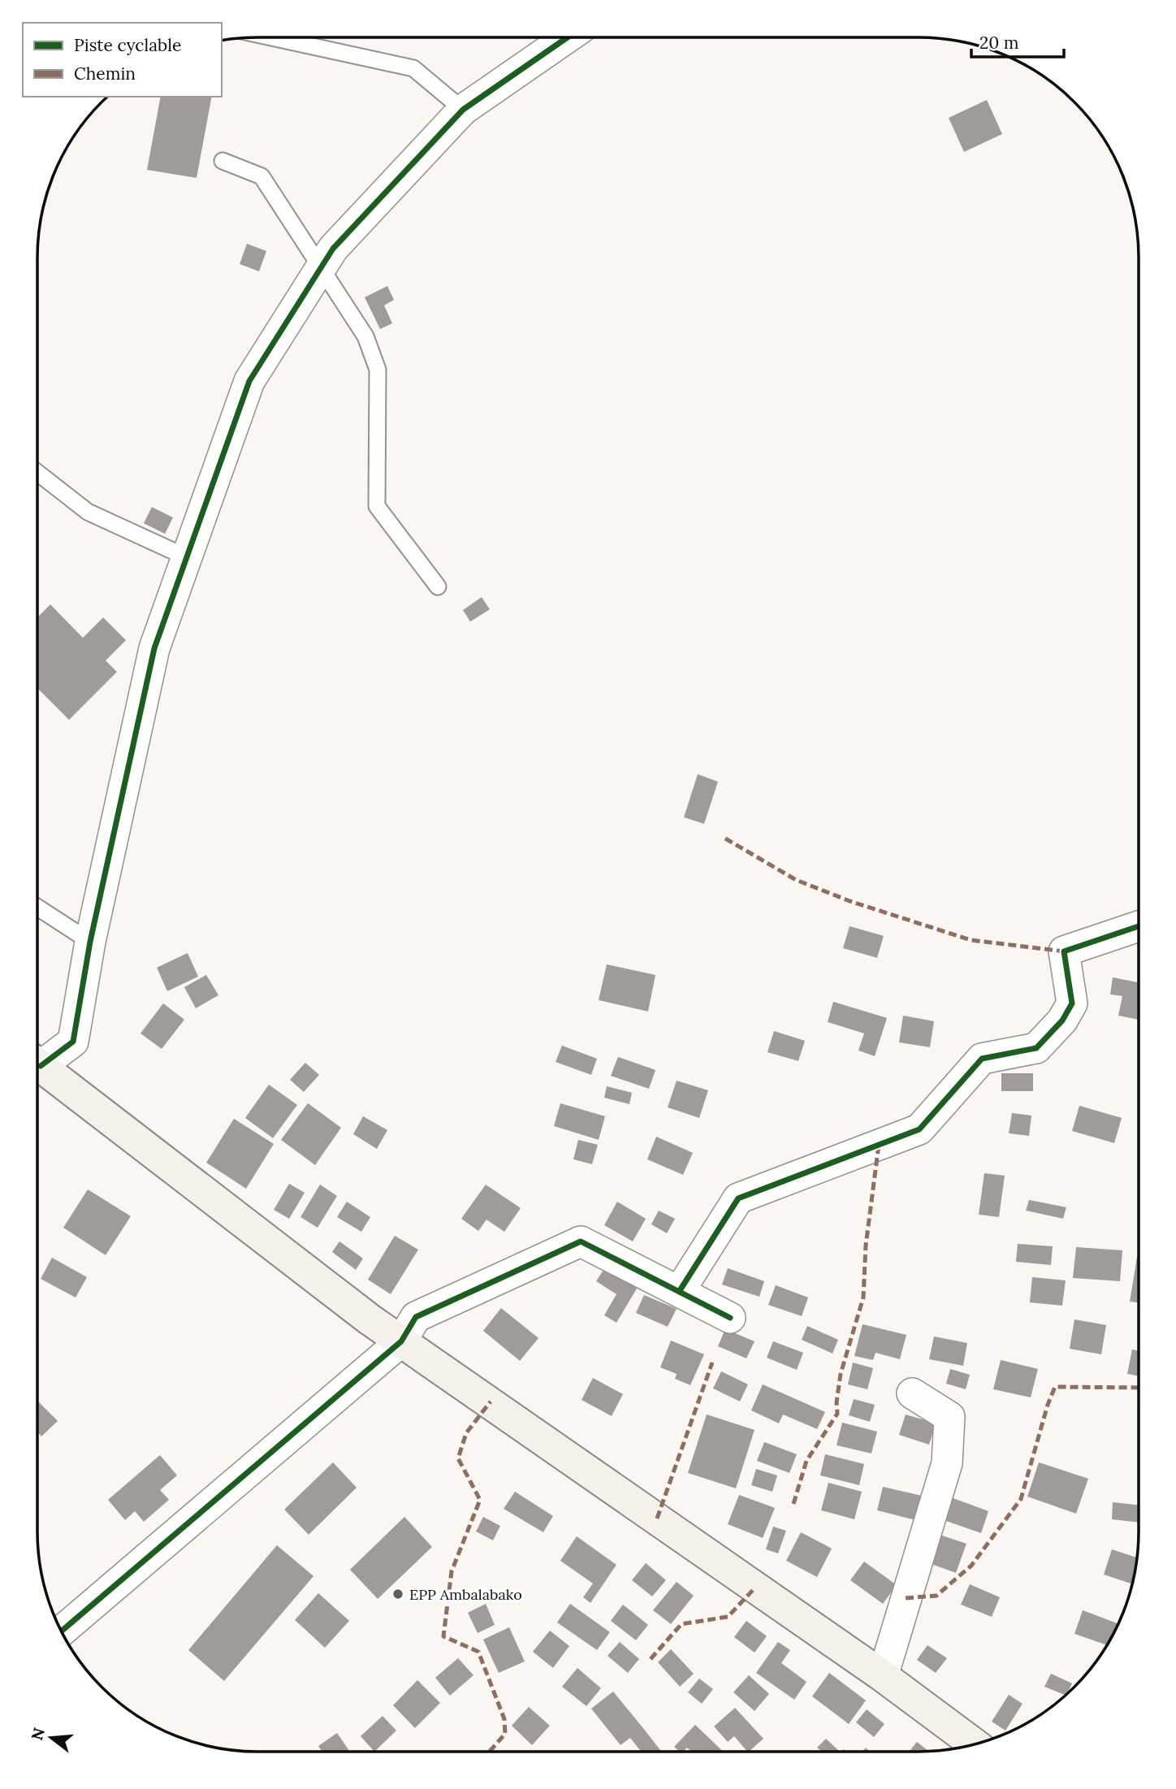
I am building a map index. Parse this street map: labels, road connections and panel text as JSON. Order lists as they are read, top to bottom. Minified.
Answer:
{"places":["EPP Ambalabako"],"legend":["Piste cyclable","Chemin"],"scale_bar":"20 m","north":"left"}
